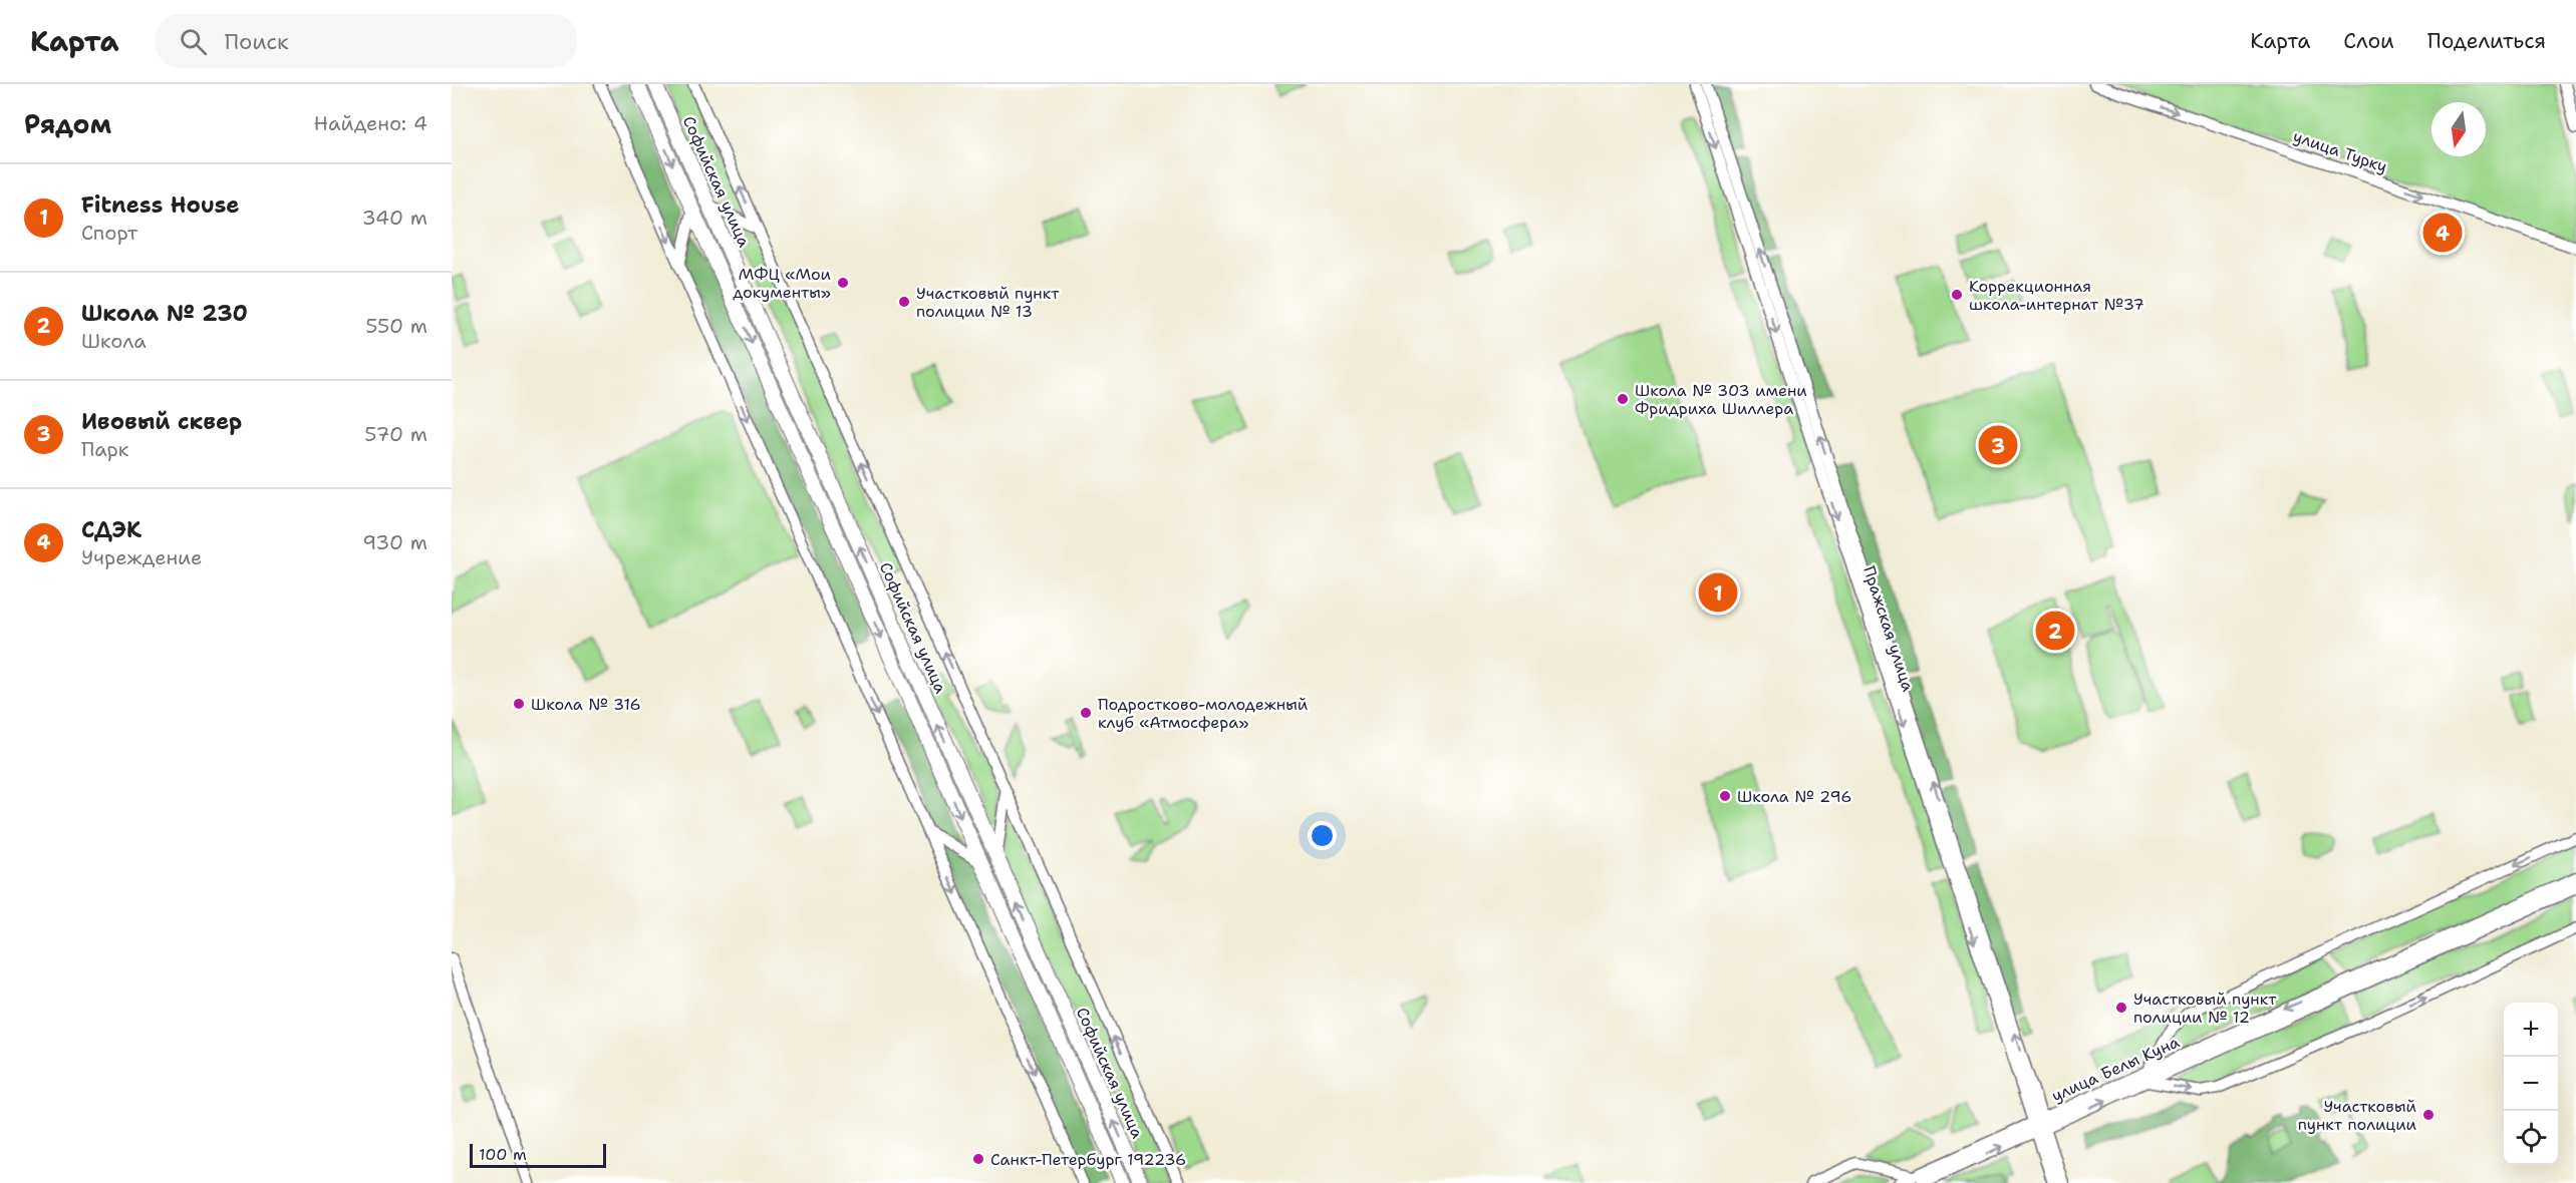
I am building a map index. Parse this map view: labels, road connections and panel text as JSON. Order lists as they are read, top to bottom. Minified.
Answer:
{"streets":{"main road":["Софийская улица"],"street":["улица Турку","Пражская улица","улица Белы Куна"]},"crossings":[["Пражская улица","улица Белы Куна"]],"one_way":["улица Турку"],"places":["МФЦ «Мои документы»","Коррекционная школа-интернат №37","Участковый пункт полиции № 13","Школа № 303 имени Фридриха Шиллера","Школа № 316","Подростково-молодежный клуб «Атмосфера»","Школа № 296","Участковый пункт полиции № 12","Участковый пункт полиции","Санкт-Петербург 192236"],"scale_bar":"100 m","north":"bottom","page":{"header":"Карта","search":"Поиск","nav":["Карта","Слои","Поделиться"],"heading":["Рядом","Найдено: 4"],"list":[{"mark":"1","name":"Fitness House","note":"Спорт","value":"340 m"},{"mark":"2","name":"Школа № 230","note":"Школа","value":"550 m"},{"mark":"3","name":"Ивовый сквер","note":"Парк","value":"570 m"},{"mark":"4","name":"СДЭК","note":"Учреждение","value":"930 m"}],"pins":["4","3","1","2"],"map_buttons":["+","−"],"scale":"100 m"}}
